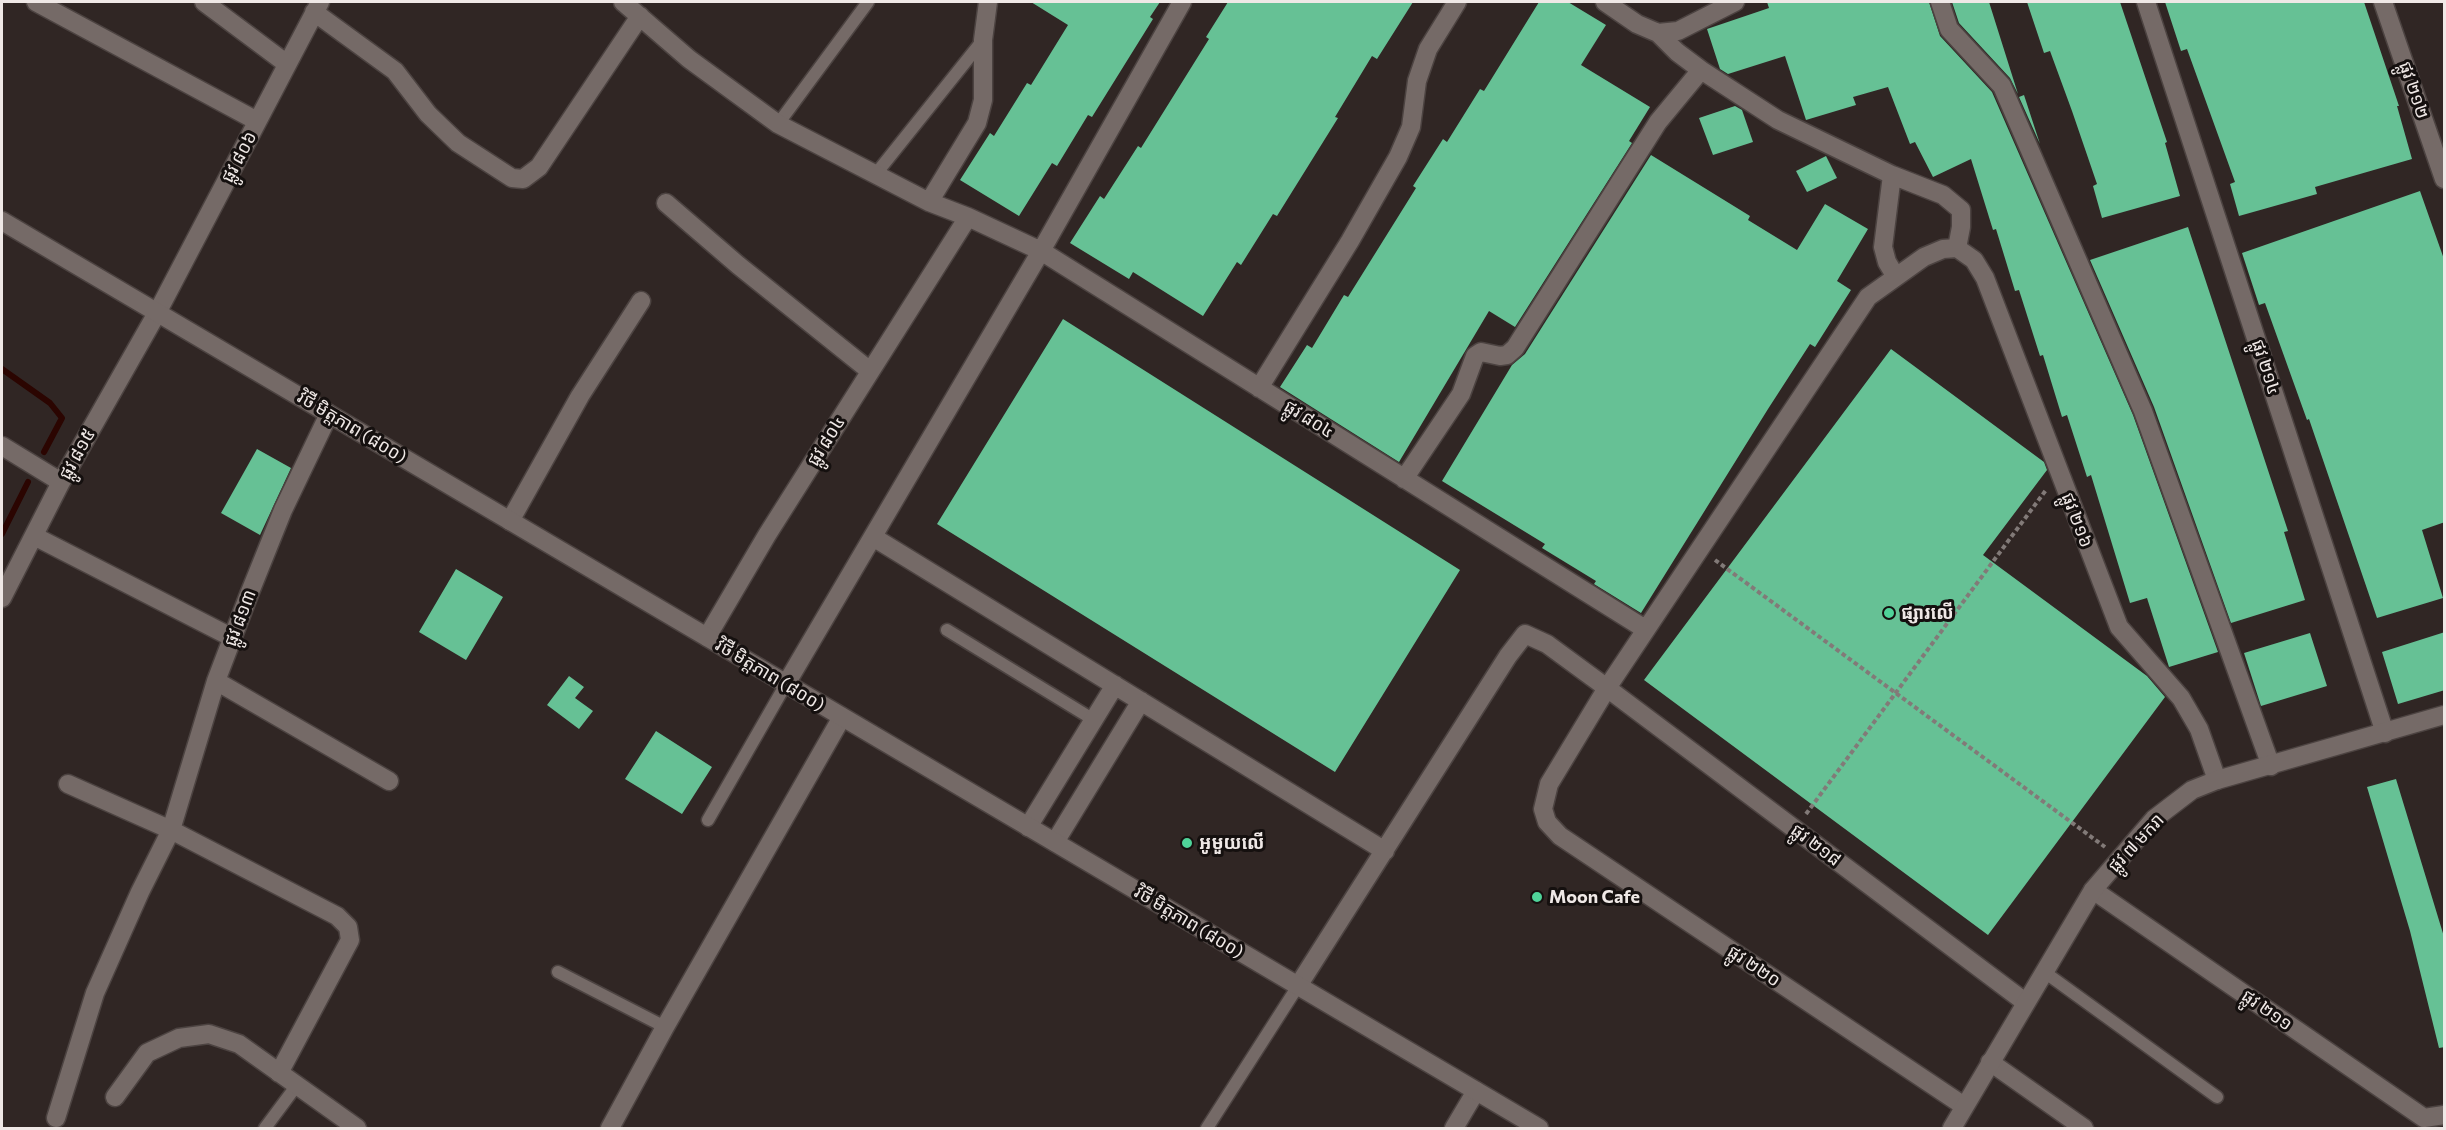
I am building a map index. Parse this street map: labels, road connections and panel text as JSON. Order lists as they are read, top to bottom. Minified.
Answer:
{"streets":{"street":["ផ្លូវ ២១២","ផ្លូវ ៨០៦","ផ្លូវ ២១៤","ផ្លូវ ៨០៤","វិថី មិត្តភាព (៨០០)","ផ្លូវ ៨១៥","ផ្លូវ ២១៦","ផ្លូវ ៨១៣","ផ្លូវ ៧ មករា","ផ្លូវ ២១៨","ផ្លូវ ២២០","ផ្លូវ ២១១"]},"crossings":[["ផ្លូវ ៨០៦","វិថី មិត្តភាព (៨០០)"],["ផ្លូវ ៨០៦","ផ្លូវ ៨១៥"],["ផ្លូវ ២១៤","ផ្លូវ ៧ មករា"],["ផ្លូវ ៨០៤","វិថី មិត្តភាព (៨០០)"],["វិថី មិត្តភាព (៨០០)","ផ្លូវ ៨១៥"],["វិថី មិត្តភាព (៨០០)","ផ្លូវ ៨១៣"],["ផ្លូវ ២១៦","ផ្លូវ ៧ មករា"],["ផ្លូវ ៧ មករា","ផ្លូវ ២១៨"],["ផ្លូវ ៧ មករា","ផ្លូវ ២២០"],["ផ្លូវ ៧ មករា","ផ្លូវ ២១១"],["ផ្លូវ ២១៨","ផ្លូវ ២២០"]],"places":["ផ្សារលើ","អូមួយលេី","Moon Cafe"]}
